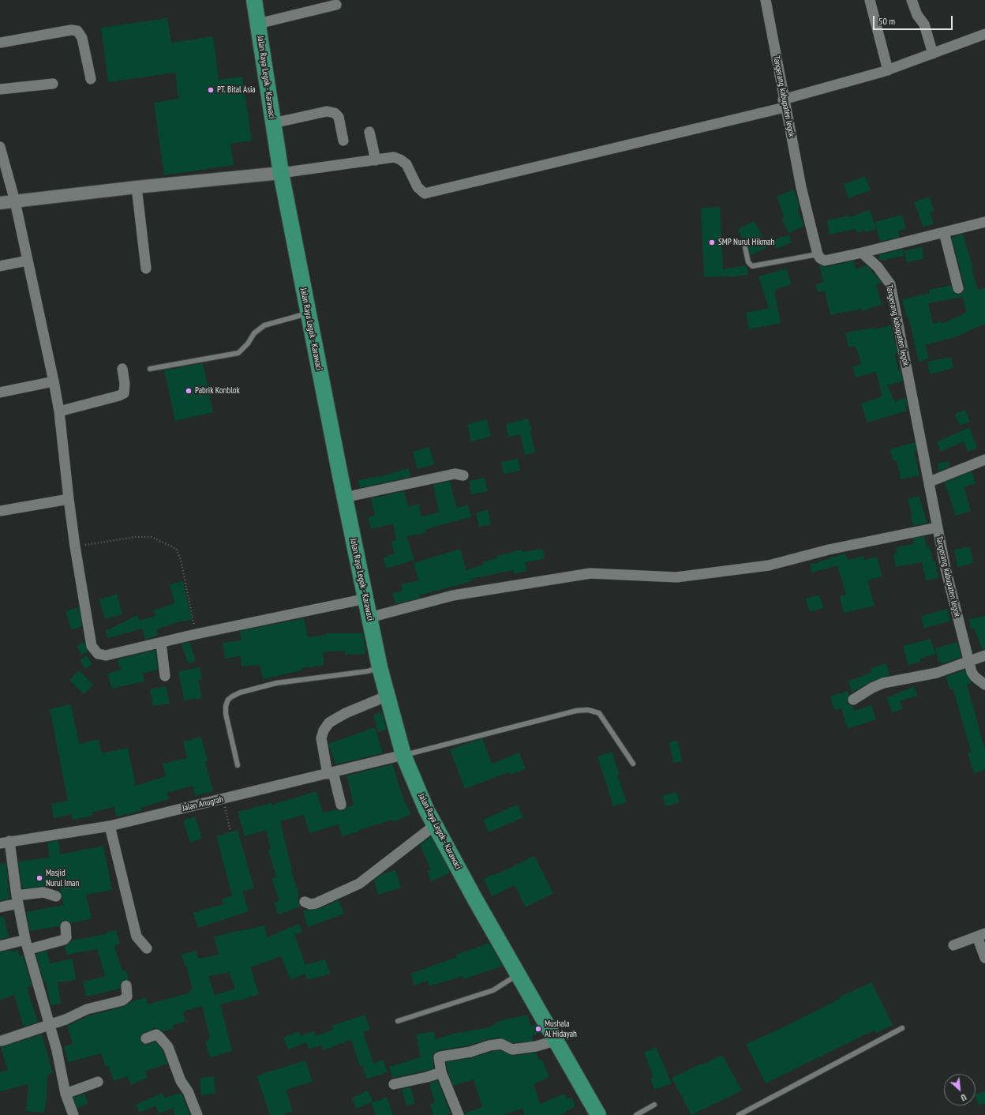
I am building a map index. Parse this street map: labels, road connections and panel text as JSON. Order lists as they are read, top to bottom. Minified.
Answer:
{"streets":{"main road":["Jalan Raya Legok - Karawaci"],"street":["Tangerang kabupaten legok","Jalan Anugrah"]},"crossings":[["Jalan Raya Legok - Karawaci","Jalan Anugrah"]],"places":["PT. Bital Asia","SMP Nurul Hikmah","Pabrik Konblok","Masjid Nurul Iman","Mushala Al Hidayah"],"scale_bar":"50 m","north":"bottom right"}
